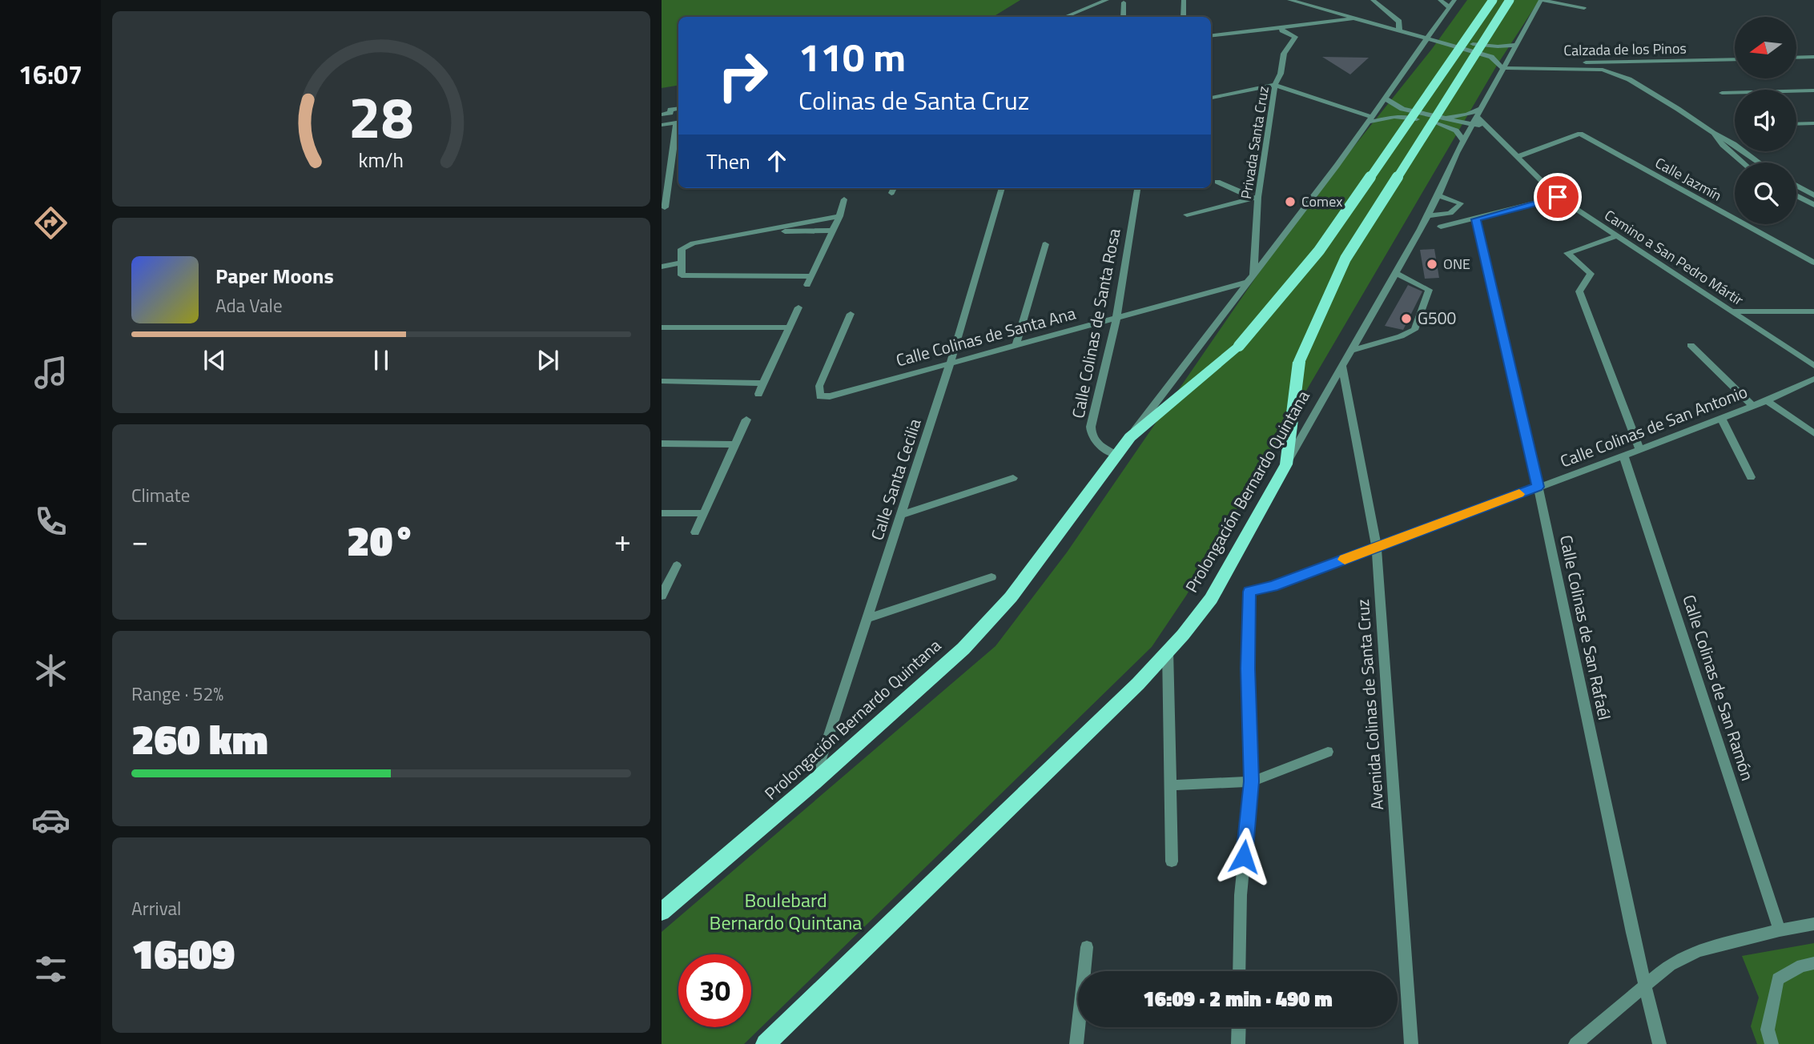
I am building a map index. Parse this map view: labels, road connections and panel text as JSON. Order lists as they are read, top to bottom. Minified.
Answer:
{"streets":{"main road":["Prolongación Bernardo Quintana"],"street":["Calzada de los Pinos","Privada Santa Cruz","Calle Jazmín","Camino a San Pedro Mártir","Calle Colinas de Santa Rosa","Calle Colinas de Santa Ana","Calle Colinas de San Antonio","Calle Santa Cecilia","Calle Colinas de San Rafaél","Calle Colinas de San Ramón","Avenida Colinas de Santa Cruz"]},"crossings":[["Calzada de los Pinos","Prolongación Bernardo Quintana"],["Privada Santa Cruz","Prolongación Bernardo Quintana"],["Camino a San Pedro Mártir","Prolongación Bernardo Quintana"],["Calle Colinas de Santa Rosa","Calle Colinas de Santa Ana"],["Calle Colinas de Santa Rosa","Prolongación Bernardo Quintana"],["Calle Colinas de Santa Ana","Calle Santa Cecilia"],["Calle Colinas de Santa Ana","Prolongación Bernardo Quintana"],["Calle Colinas de San Antonio","Calle Colinas de San Rafaél"],["Calle Colinas de San Antonio","Calle Colinas de San Ramón"],["Calle Colinas de San Antonio","Avenida Colinas de Santa Cruz"],["Calle Santa Cecilia","Prolongación Bernardo Quintana"],["Prolongación Bernardo Quintana","Avenida Colinas de Santa Cruz"]],"parks":["Boulebard Bernardo Quintana"],"places":["Comex","ONE","G500"],"north":"left","page":{"tabs":"16:07","turn":["110 m","Colinas de Santa Cruz"],"then":"Then","song":["Paper Moons","Ada Vale"],"tile":["Climate",["Range · 52%","260 km"],["Arrival","16:09"]],"heat":["−","20°","+"],"limit":"30","trip":"16:09 · 2 min · 490 m","gauge":["28","km/h"]}}
